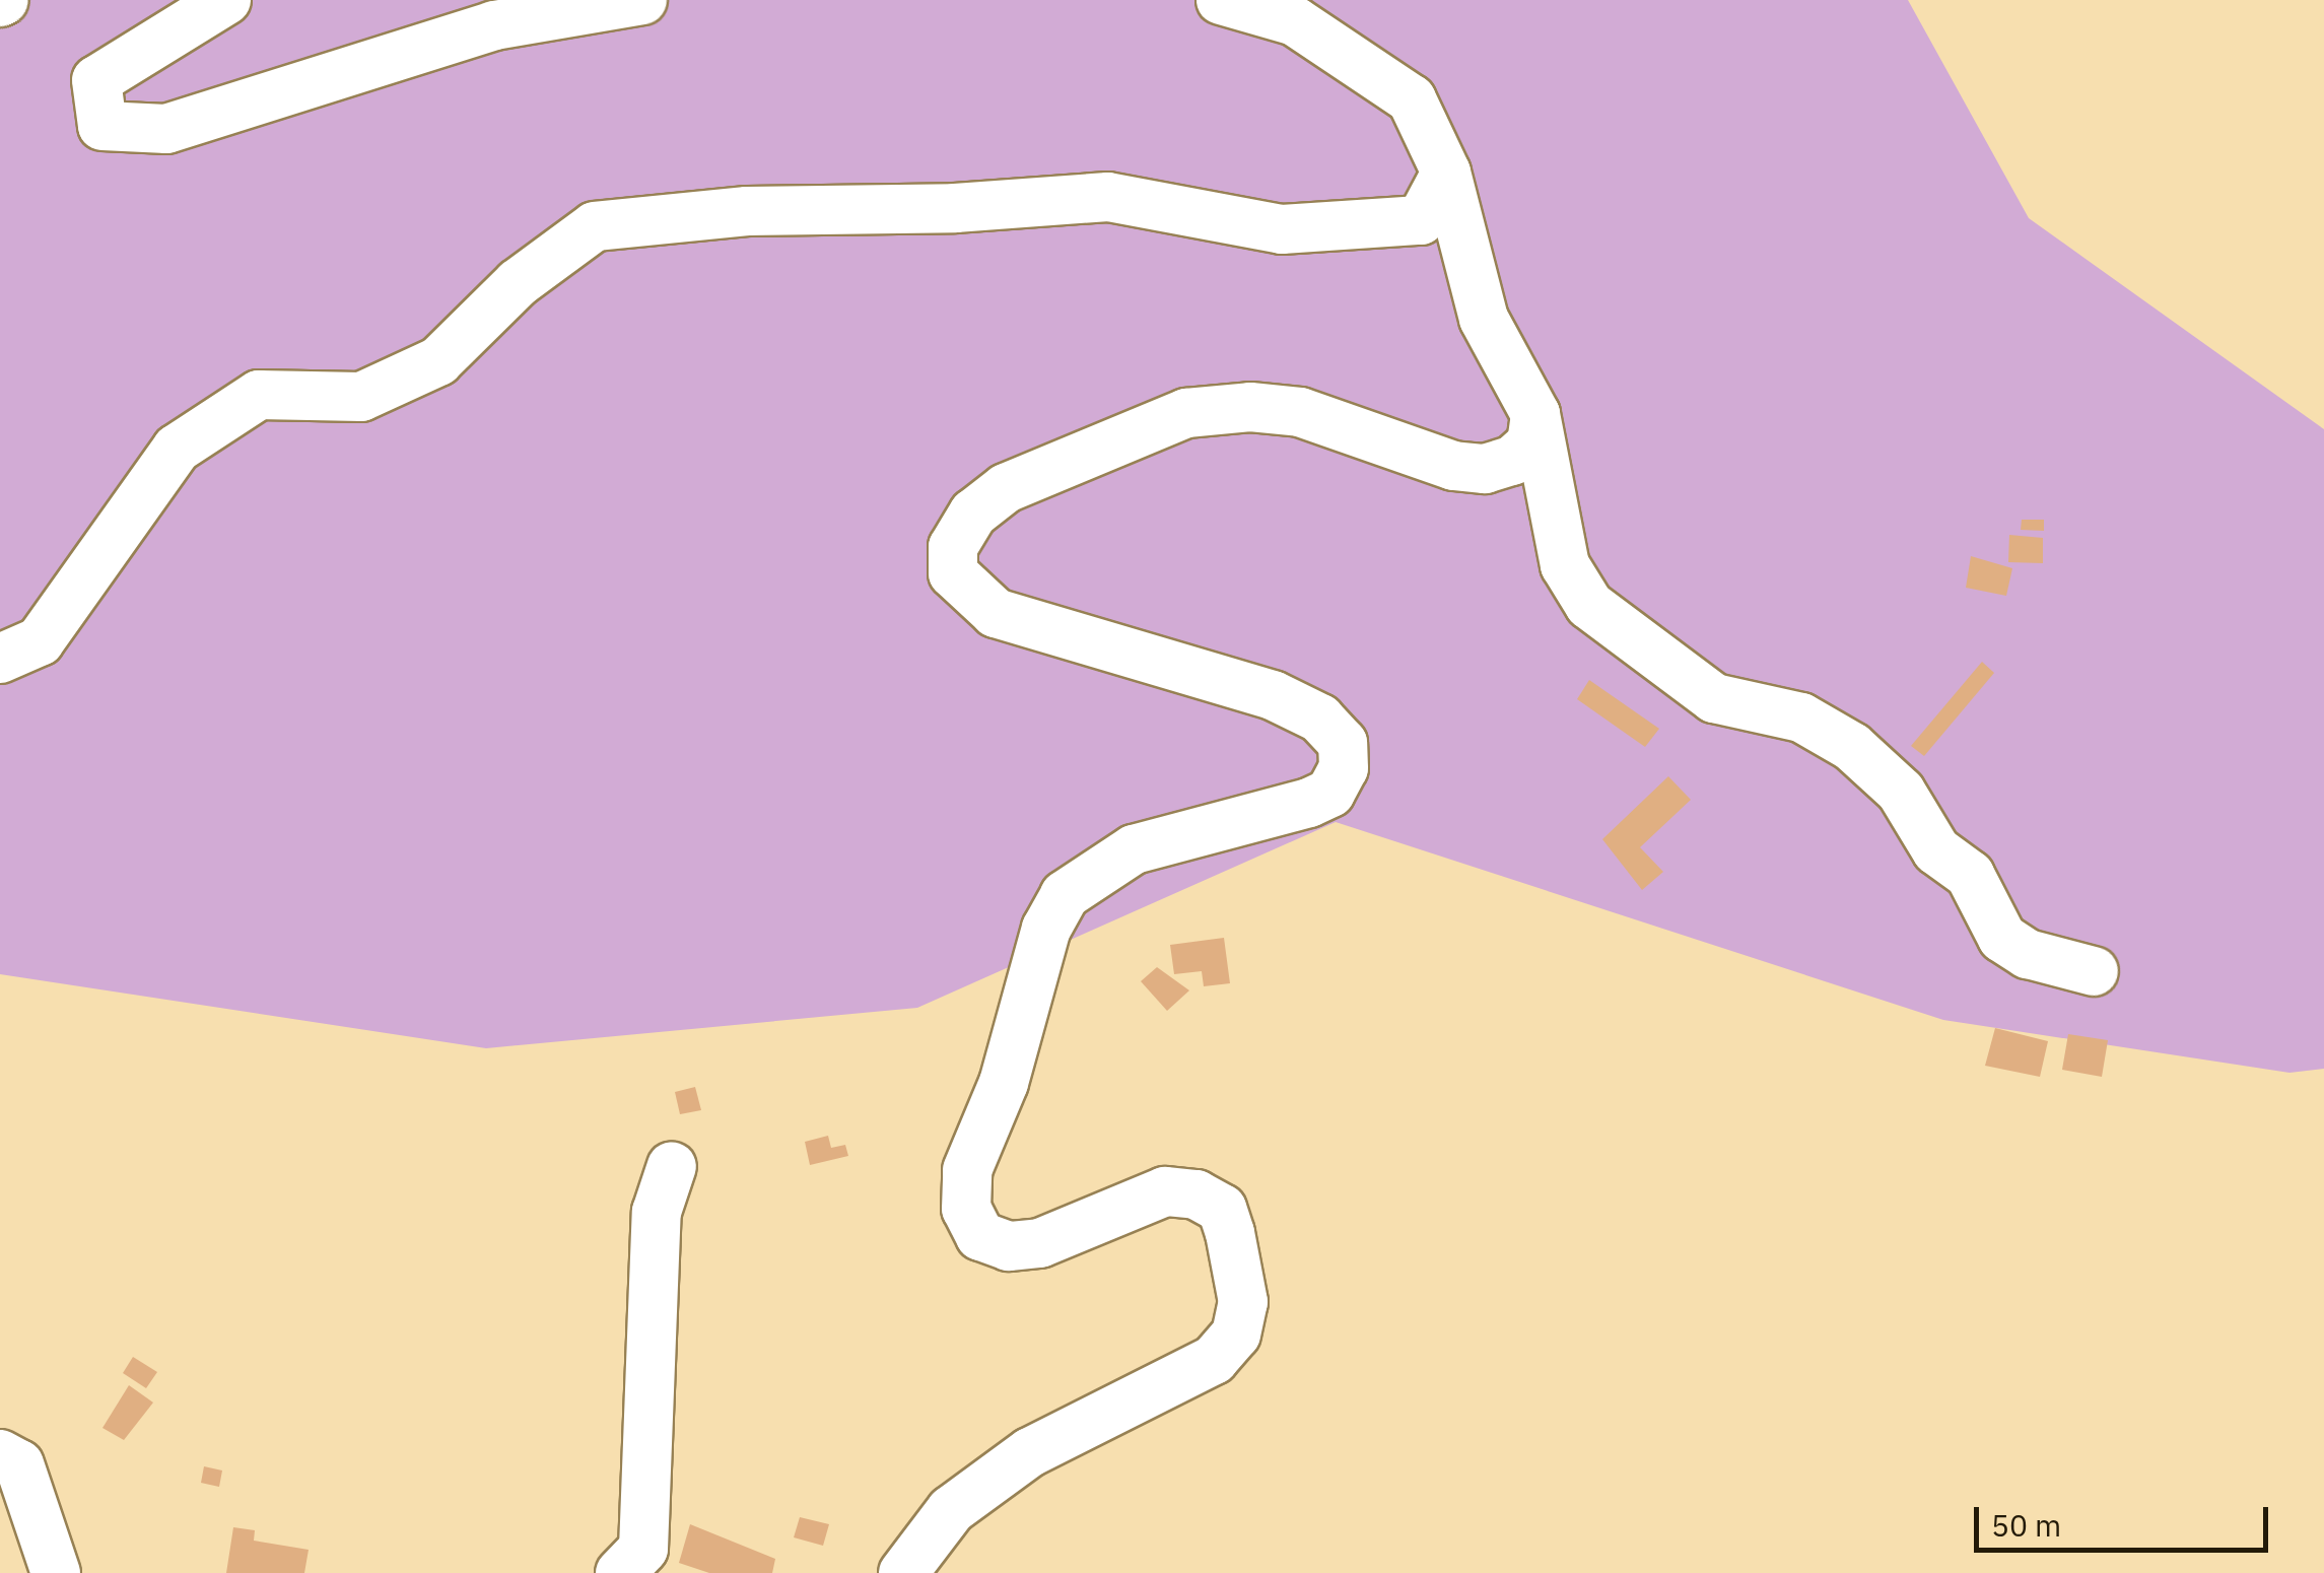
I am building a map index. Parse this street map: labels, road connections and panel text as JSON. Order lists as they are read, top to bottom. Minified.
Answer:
{"scale_bar":"50 m"}
